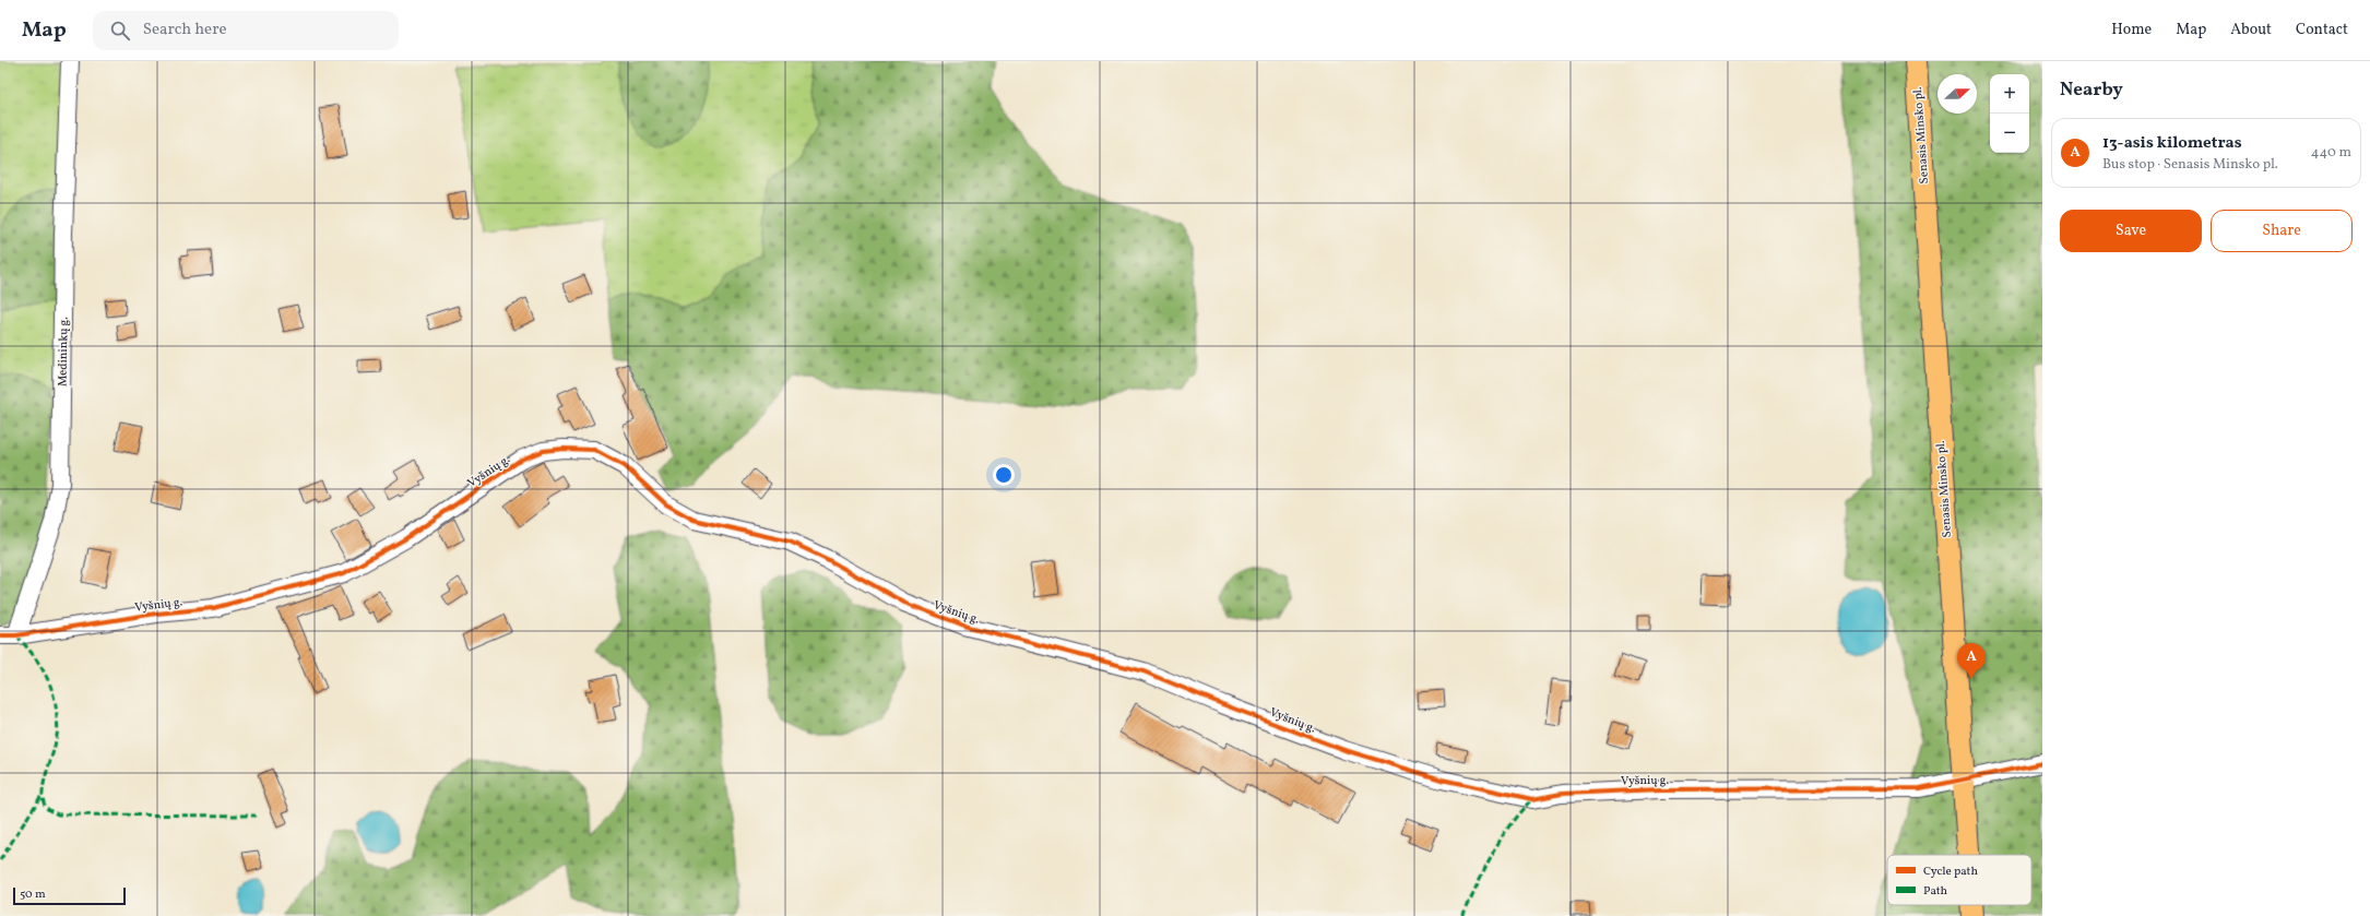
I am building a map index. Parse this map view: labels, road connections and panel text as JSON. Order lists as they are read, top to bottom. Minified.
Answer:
{"streets":{"main road":["Senasis Minsko pl."],"street":["Medininkų g.","Vyšnių g."]},"crossings":[["Senasis Minsko pl.","Vyšnių g."],["Medininkų g.","Vyšnių g."]],"legend":["Cycle path","Path"],"scale_bar":"50 m","north":"right","page":{"header":"Map","search":"Search here","nav":["Home","Map","About","Contact"],"heading":"Nearby","map_buttons":["+","−"],"list":[{"mark":"A","name":"13-asis kilometras","note":"Bus stop · Senasis Minsko pl.","value":"440 m"}],"buttons":["Save","Share"],"pins":"A","scale":"50 m"}}
